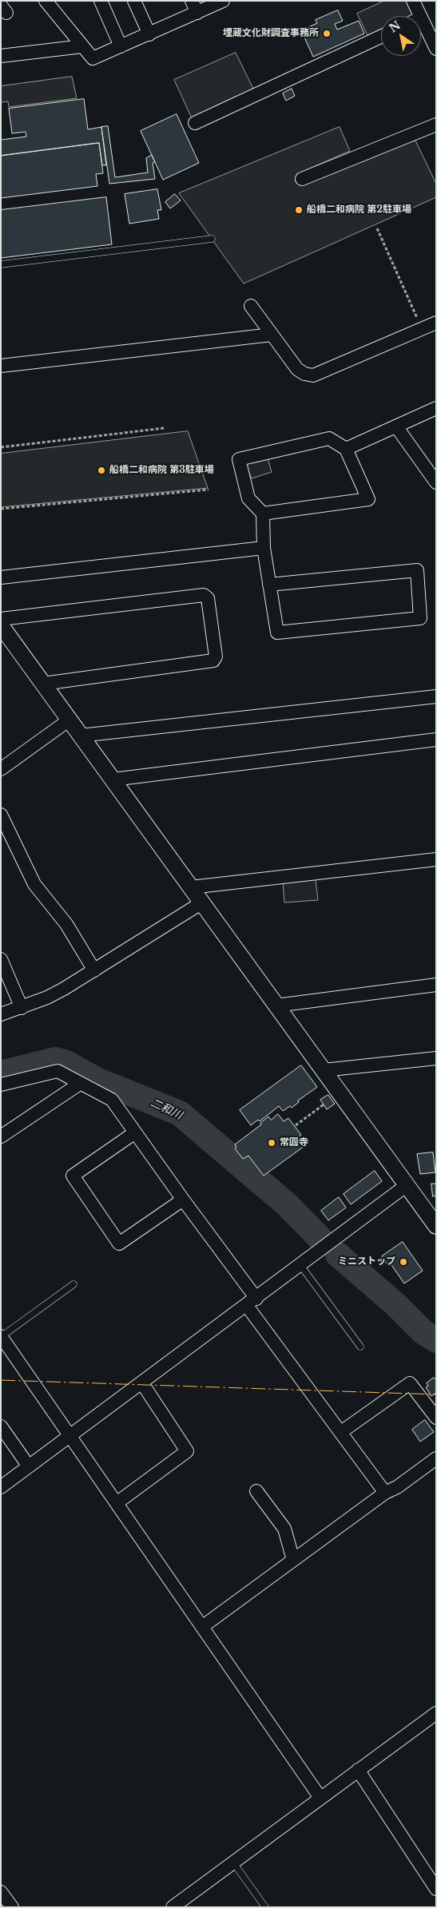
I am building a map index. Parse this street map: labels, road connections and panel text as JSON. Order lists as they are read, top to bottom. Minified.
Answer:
{"water":["二和川"],"places":["埋蔵文化財調査事務所","船橋二和病院 第2駐車場","船橋二和病院 第3駐車場","常圓寺","ミニストップ"],"north":"top left"}
